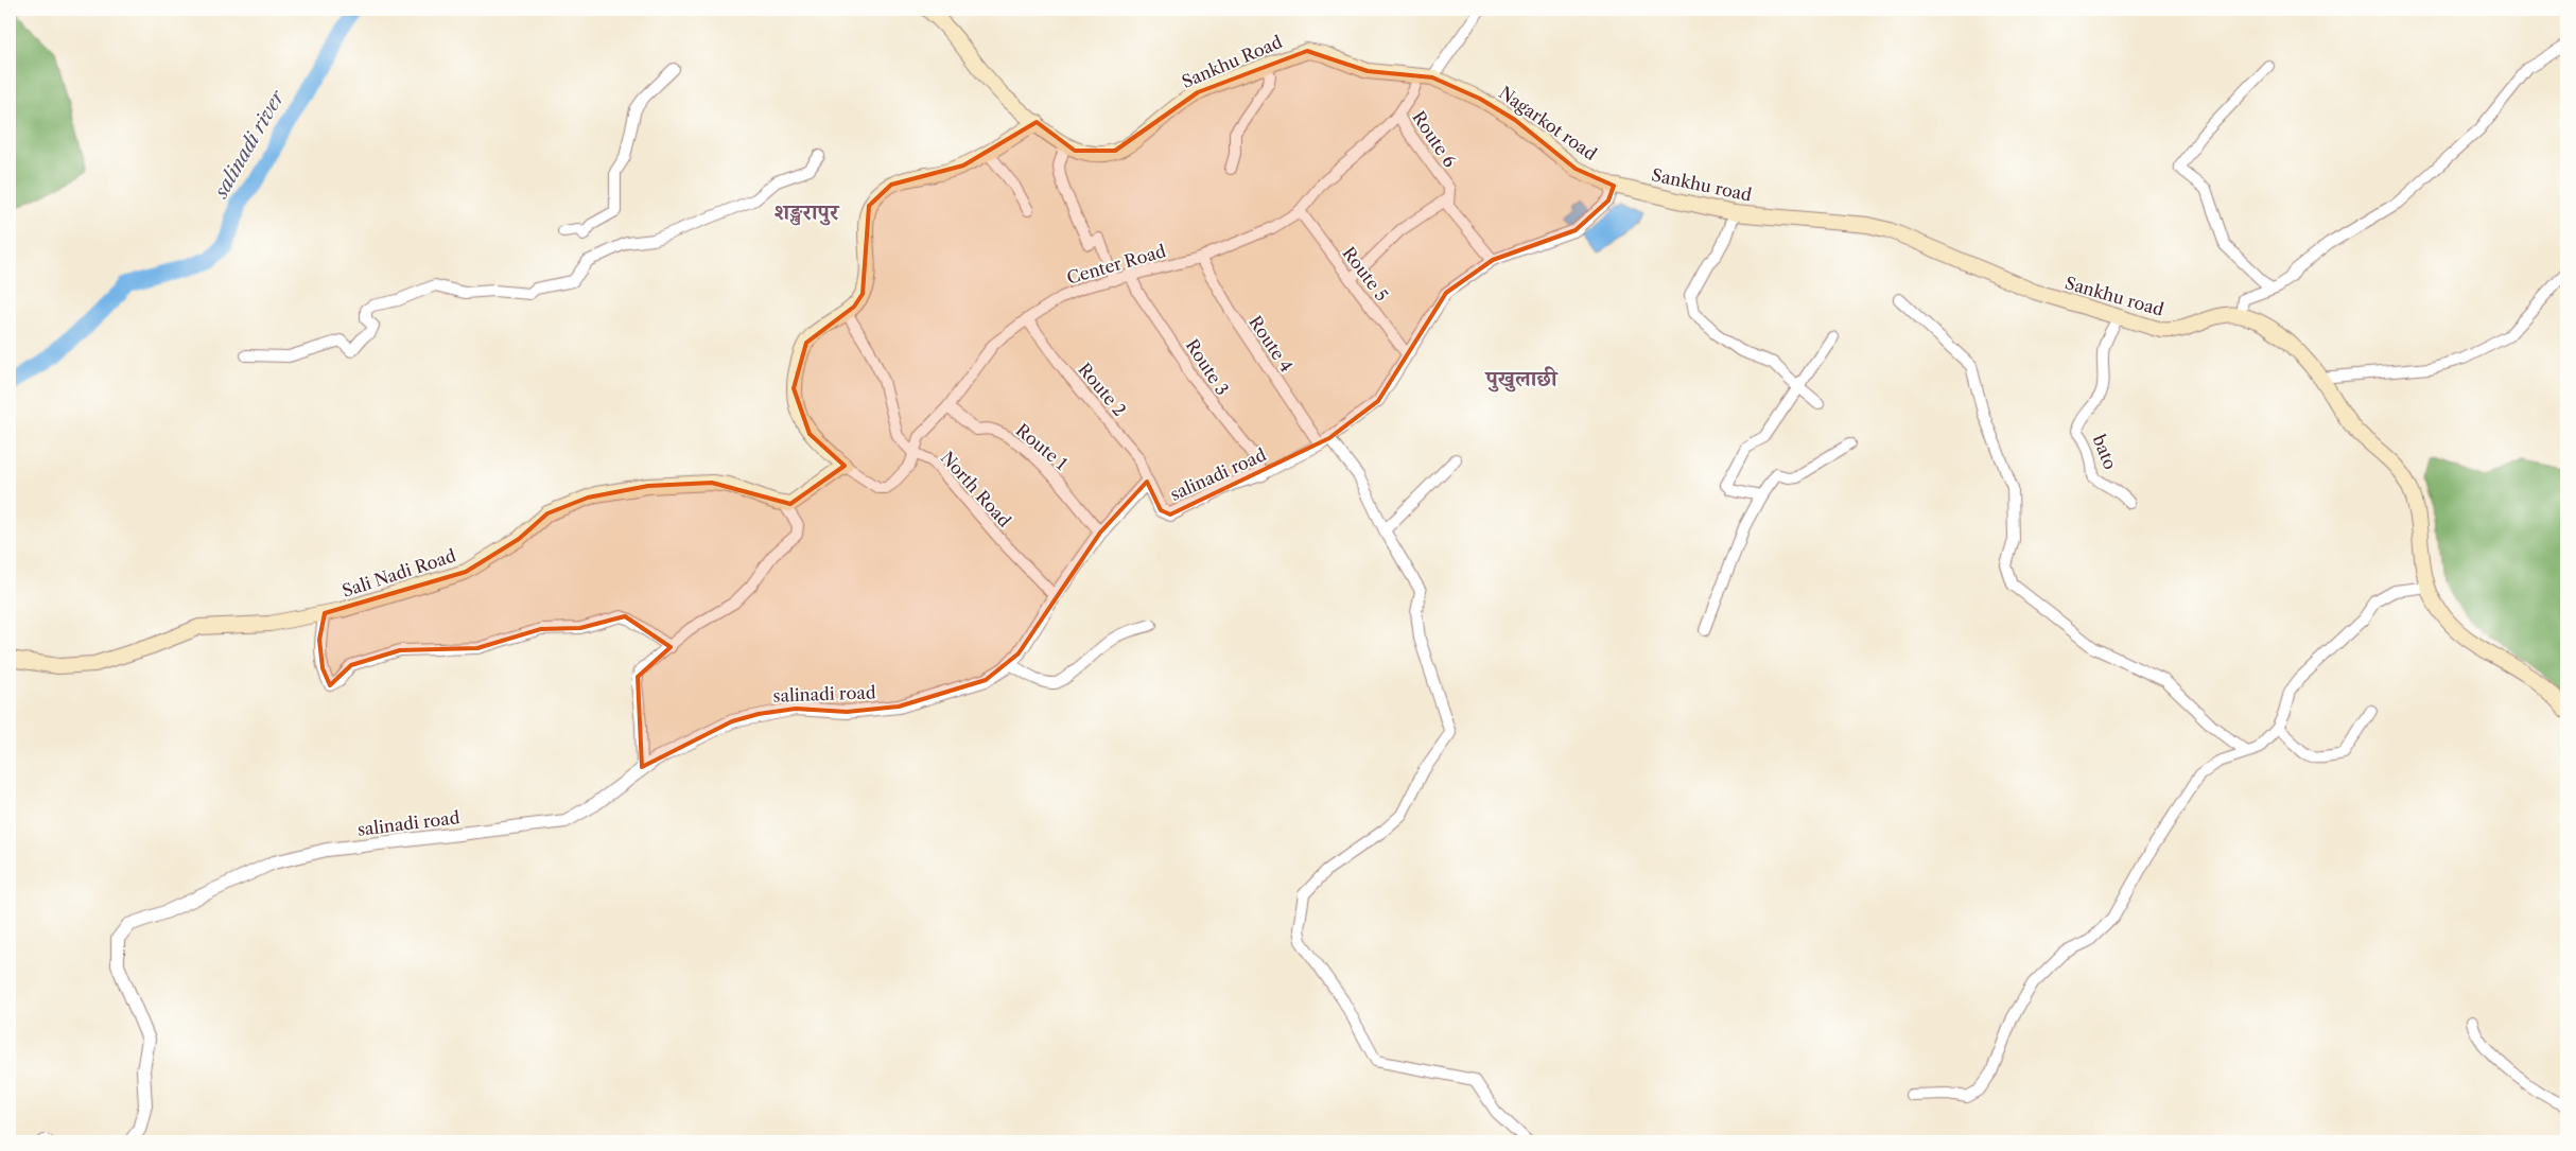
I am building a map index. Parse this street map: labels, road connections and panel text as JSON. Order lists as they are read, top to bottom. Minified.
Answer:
{"streets":{"main road":["Sankhu Road","Nagarkot road","Sankhu road","Sali Nadi Road"],"street":["Route 6","Center Road","Route 5","Route 4","Route 3","Route 2","Route 1","bato","salinadi road","North Road"]},"crossings":[["Sankhu Road","Nagarkot road"],["Sankhu Road","Center Road"],["Nagarkot road","Sankhu road"],["Nagarkot road","Center Road"],["Nagarkot road","salinadi road"],["Route 6","Center Road"],["Route 6","salinadi road"],["Sankhu road","bato"],["Sankhu road","salinadi road"],["Center Road","Route 5"],["Center Road","Route 4"],["Center Road","Route 3"],["Center Road","Route 2"],["Center Road","Route 1"],["Center Road","North Road"],["Route 5","salinadi road"],["Route 4","salinadi road"],["Route 3","salinadi road"],["Route 2","salinadi road"],["Route 1","salinadi road"],["salinadi road","North Road"]],"districts":["शङ्खरापुर","पुखुलाछी"],"water":["salinadi river"]}
